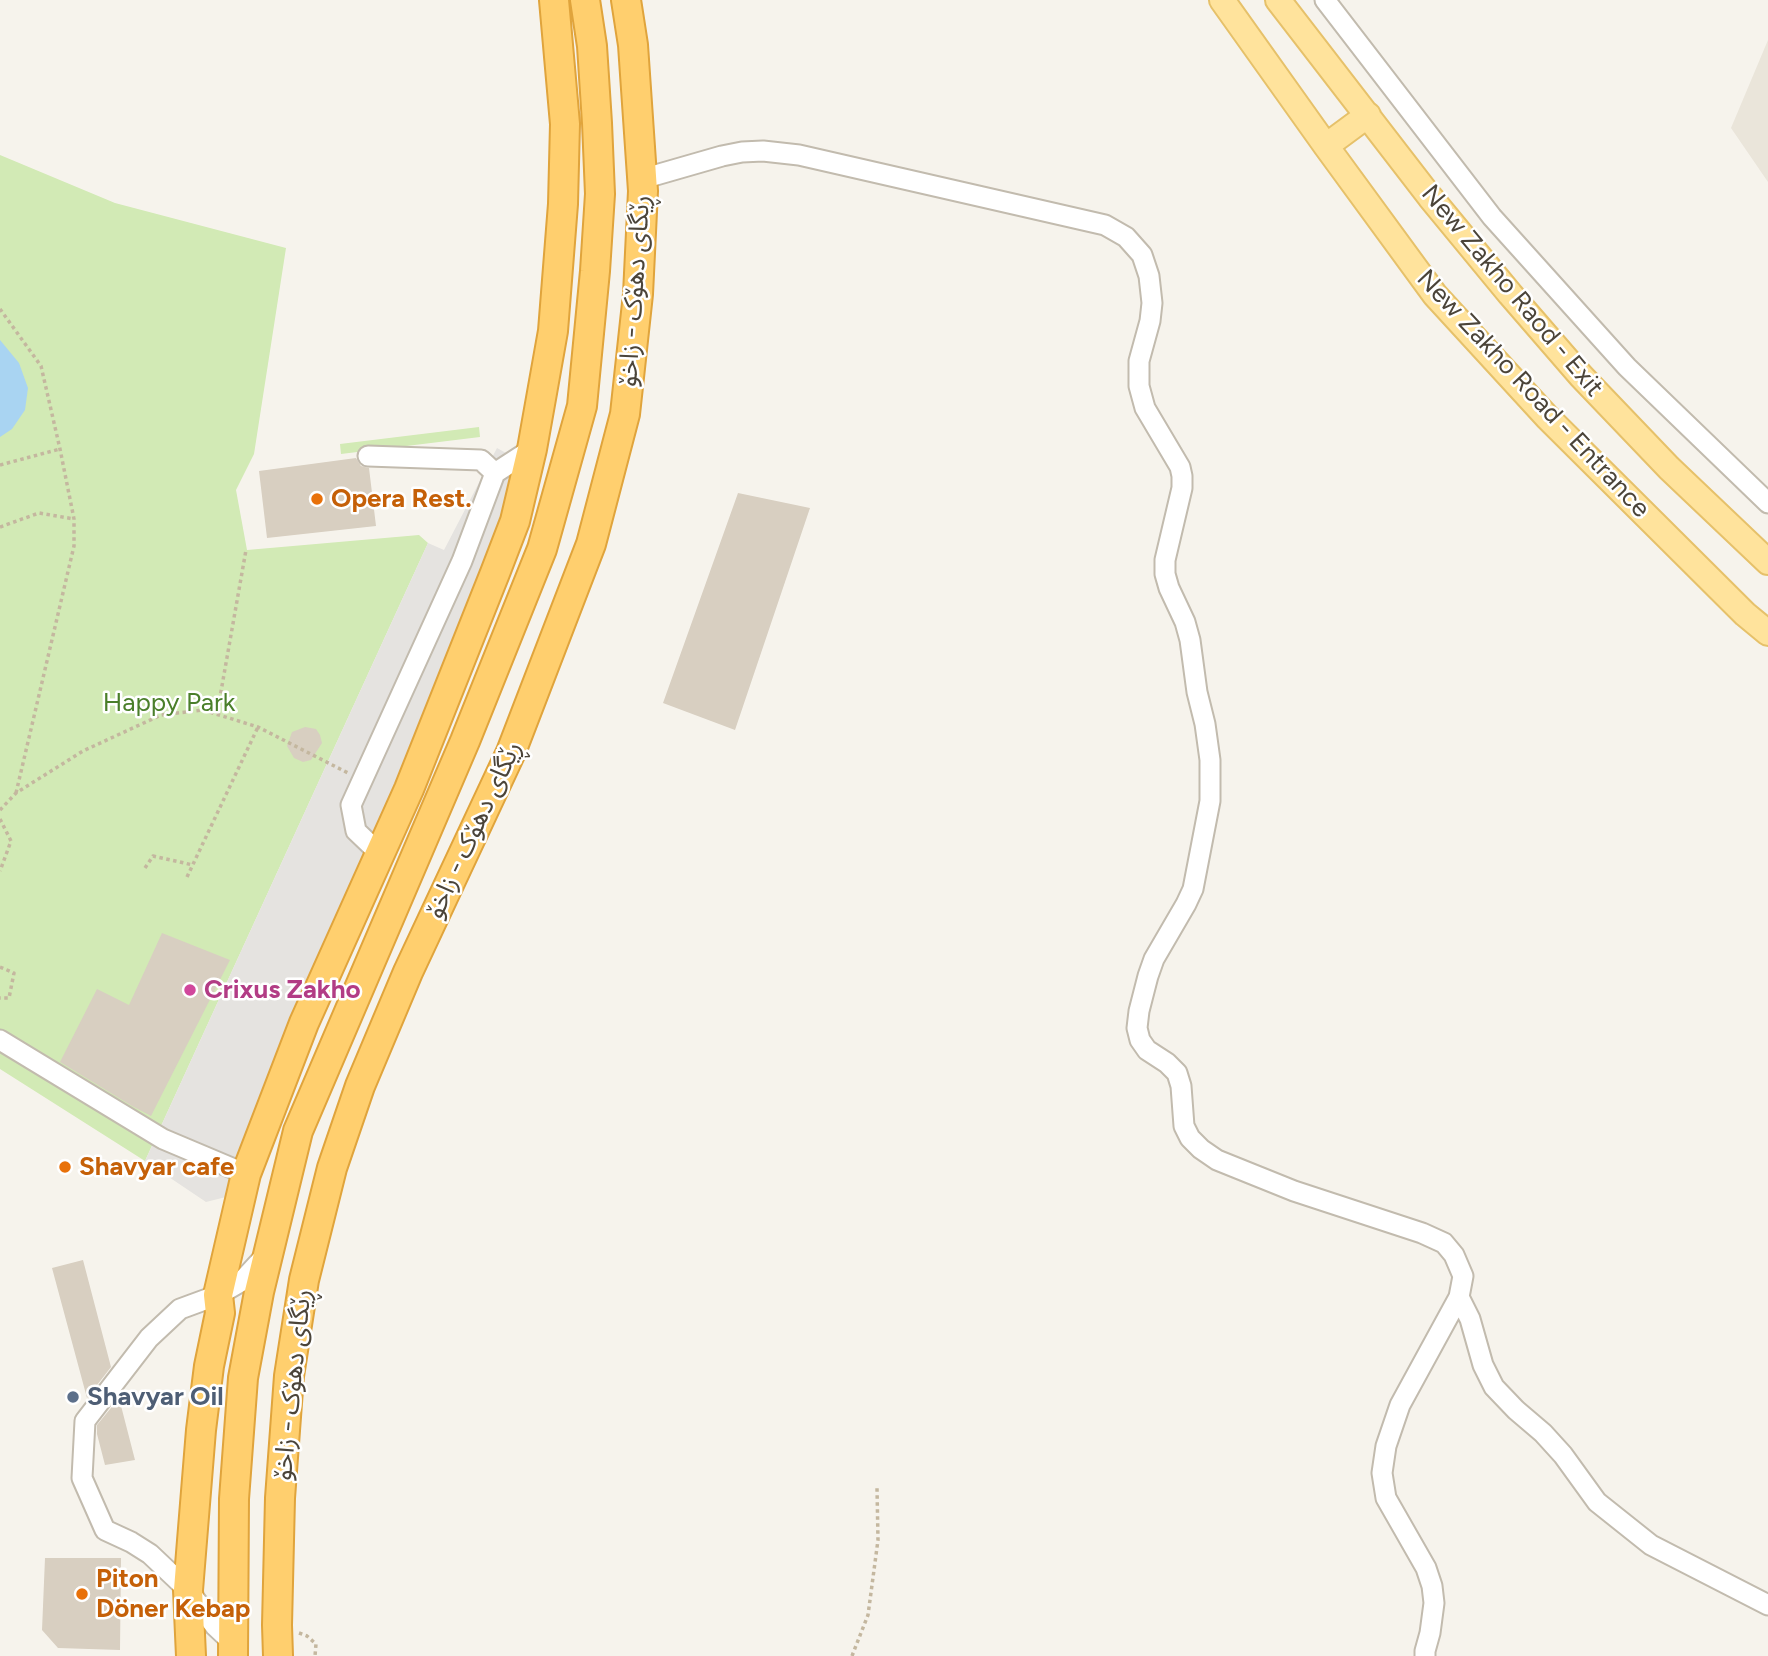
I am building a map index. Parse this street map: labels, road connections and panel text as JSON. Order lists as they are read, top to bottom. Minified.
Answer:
{"streets":{"highway":["ڕێگای دهۆک - زاخۆ"],"main road":["New Zakho Raod - Exit","New Zakho Road - Entrance"]},"parks":["Happy Park"],"places":["Opera Rest.","Crixus Zakho","Shavyar cafe","Shavyar Oil","Piton Döner Kebap"]}
